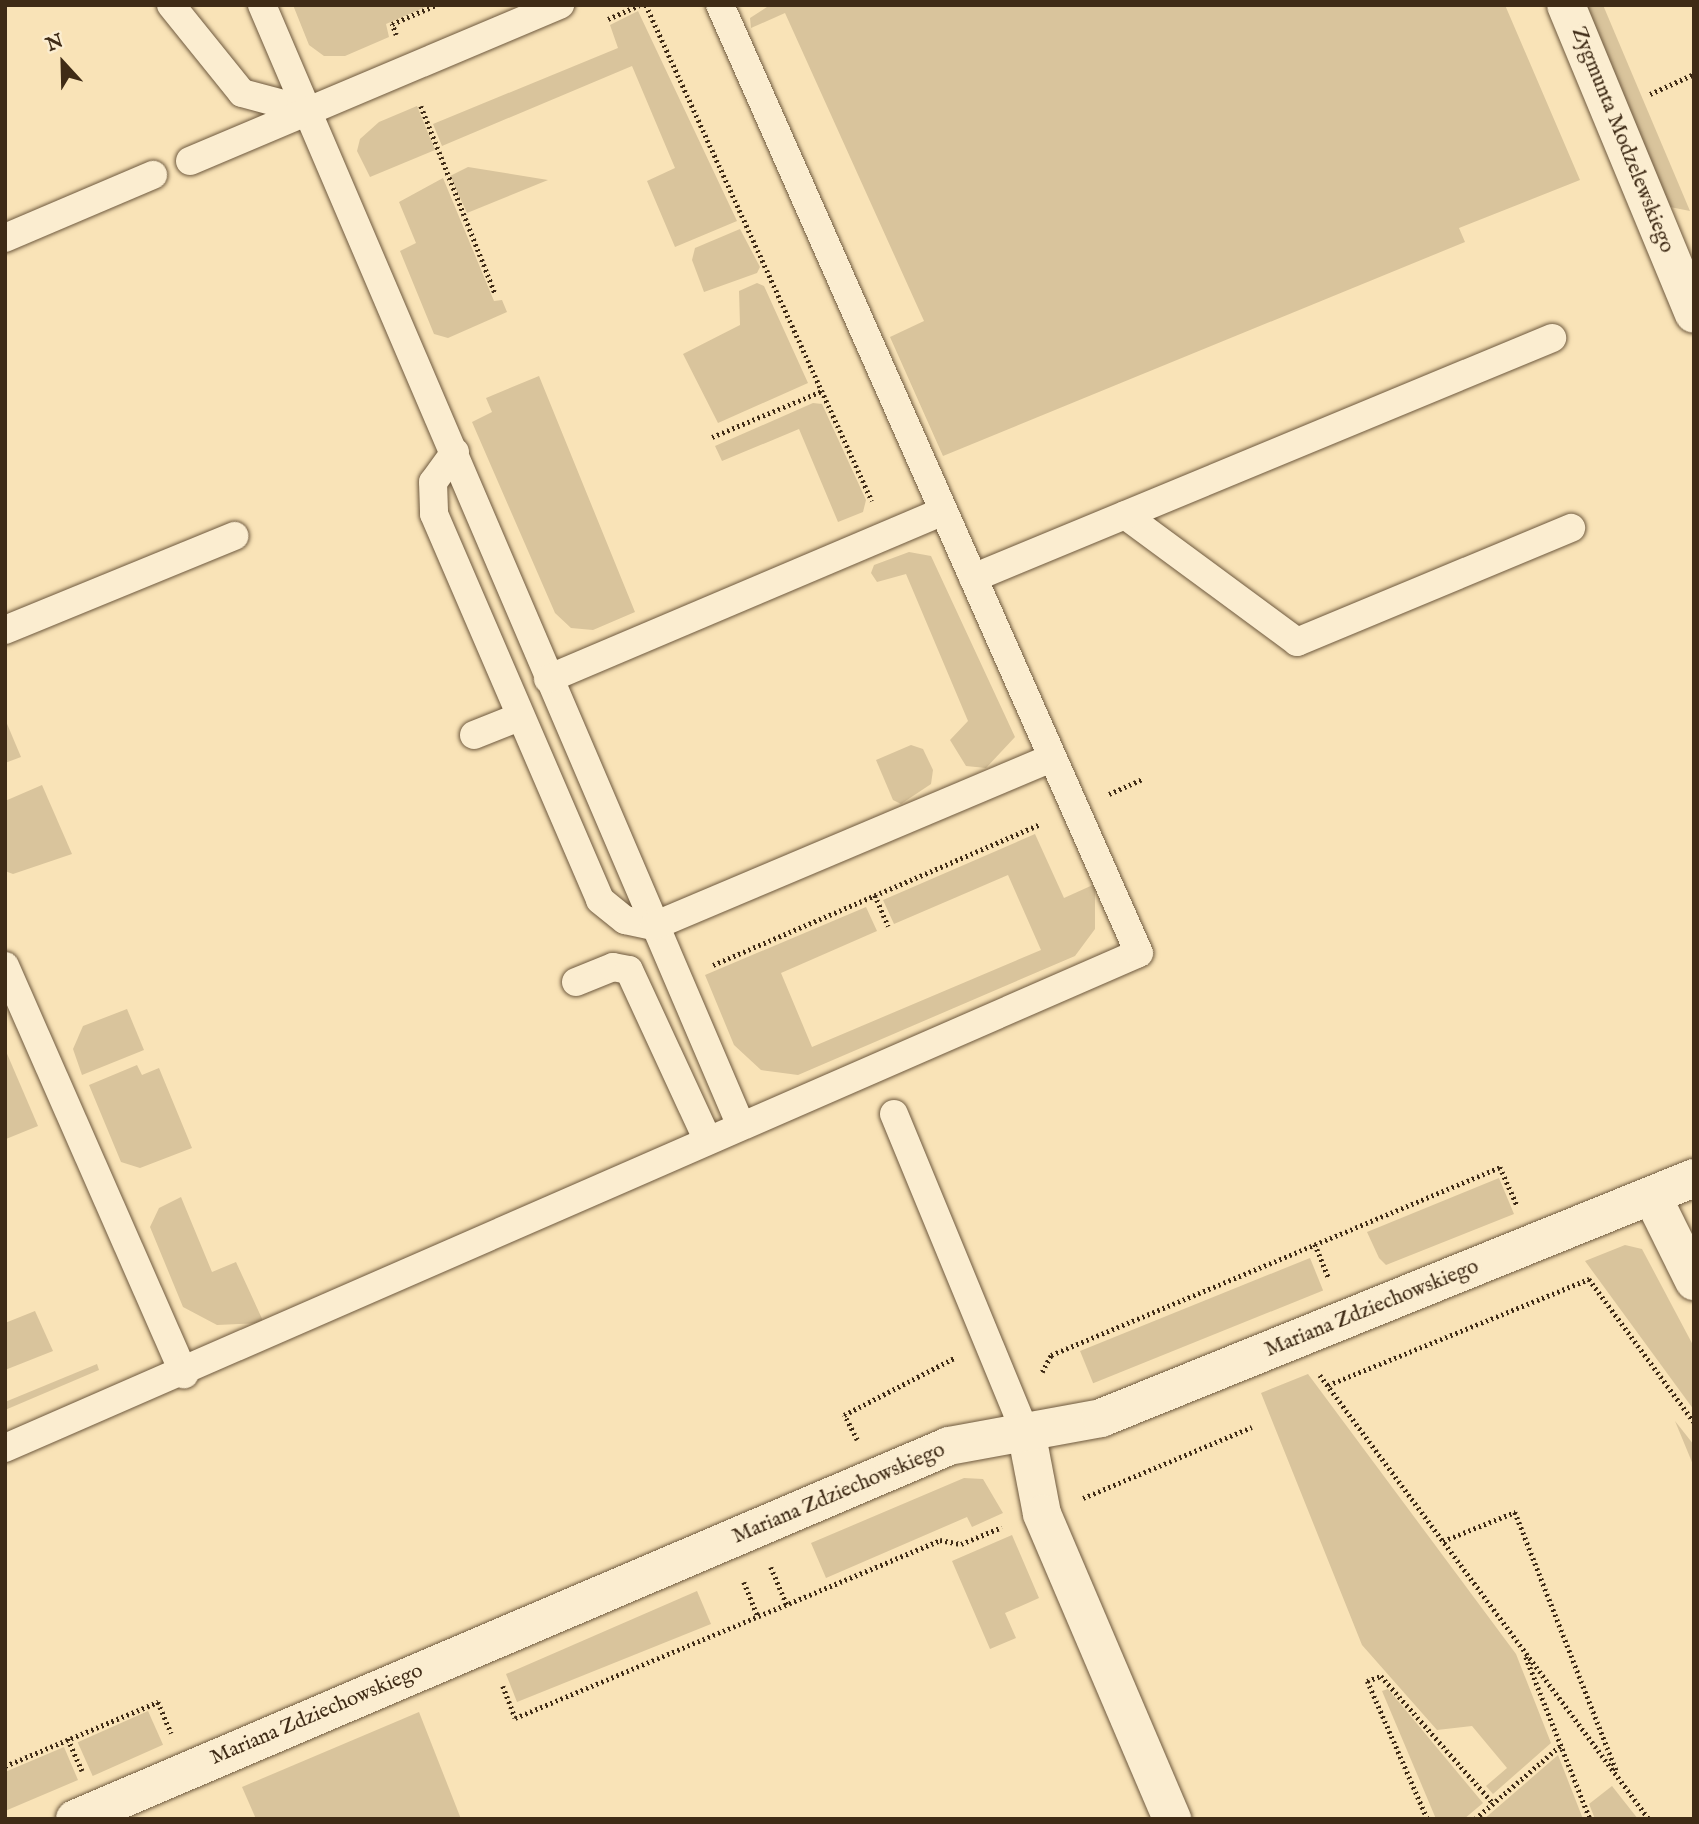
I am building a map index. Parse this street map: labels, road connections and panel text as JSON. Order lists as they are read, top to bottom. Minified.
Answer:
{"streets":{"street":["Zygmunta Modzelewskiego","Mariana Zdziechowskiego"]},"north":"top"}
